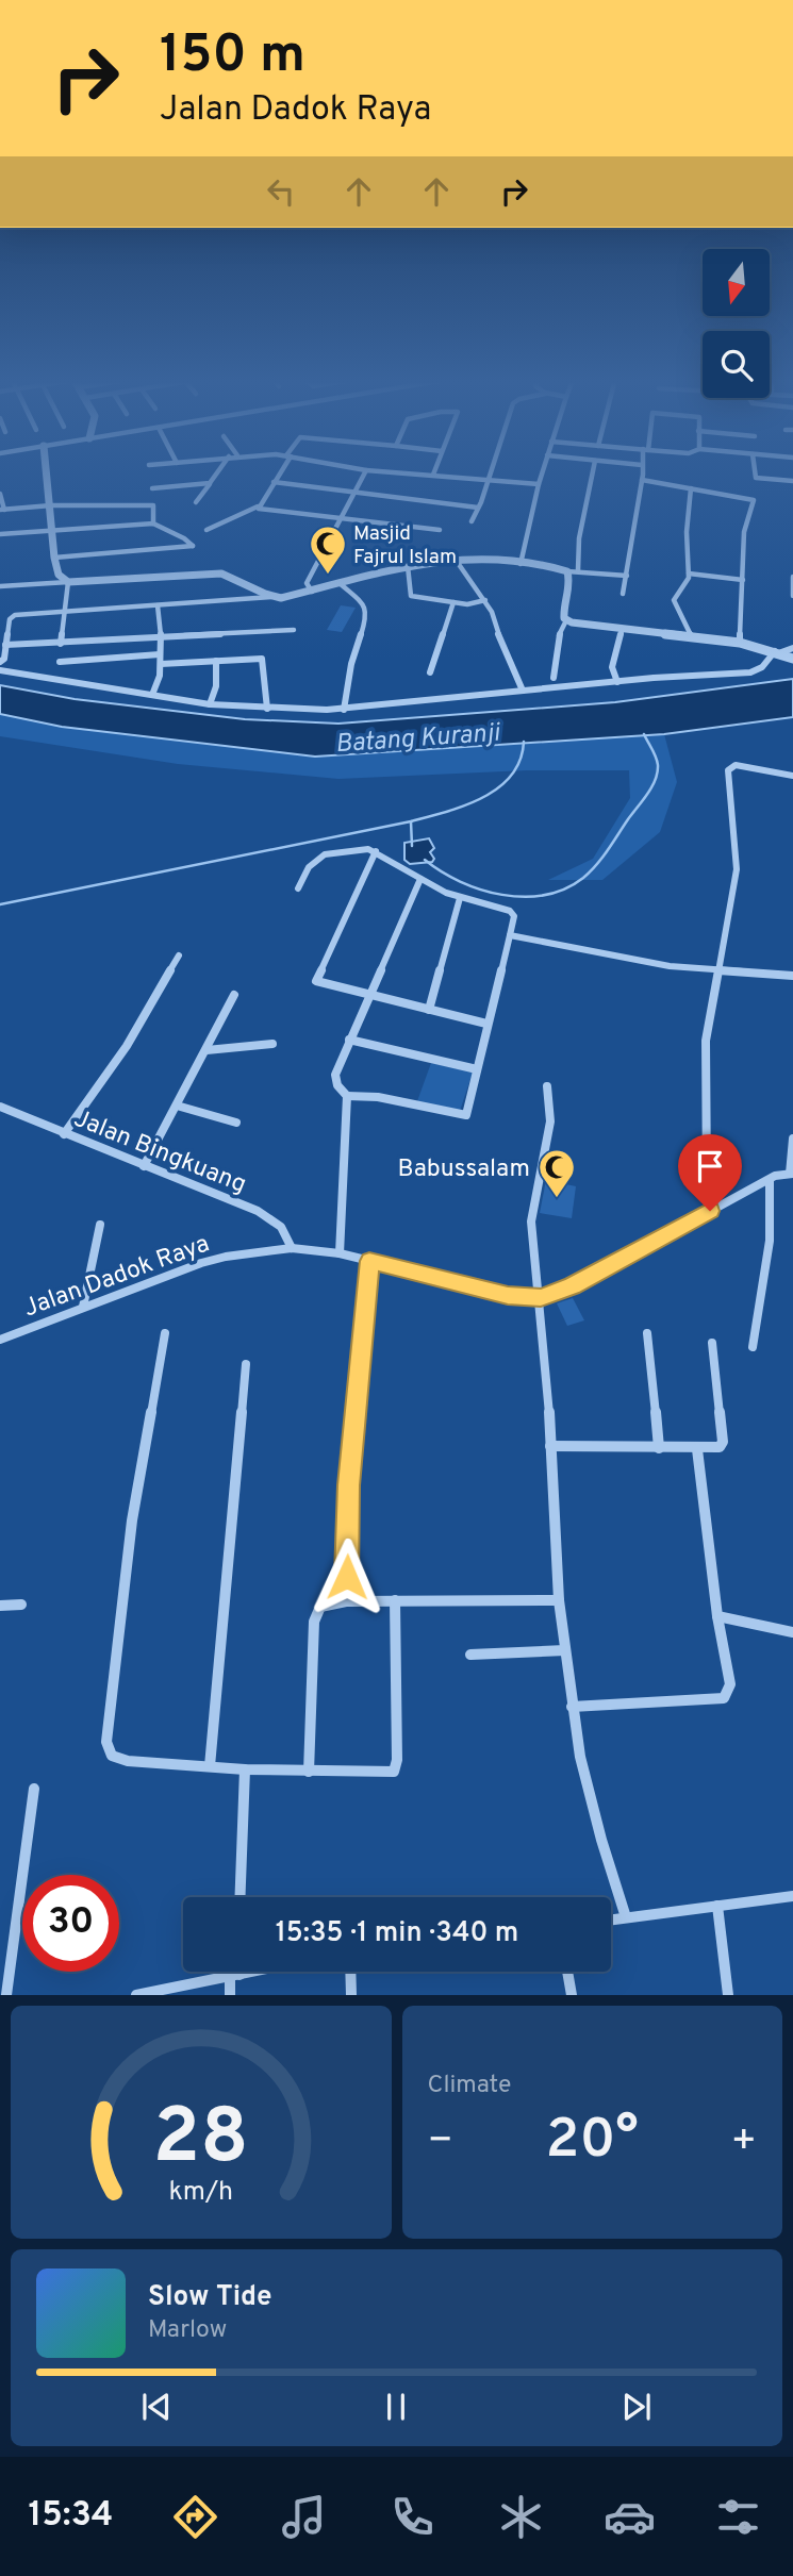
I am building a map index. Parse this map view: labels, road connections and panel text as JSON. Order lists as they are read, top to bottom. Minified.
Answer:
{"streets":{"street":["Jalan Bingkuang","Jalan Dadok Raya"]},"crossings":[["Jalan Bingkuang","Jalan Dadok Raya"]],"water":["Batang Kuranji"],"places":{"mosque":["Masjid Fajrul Islam","Babussalam"]},"north":"bottom","page":{"turn":["150 m","Jalan Dadok Raya"],"limit":"30","trip":"15:35 · 1 min · 340 m","tile":"Climate","heat":["−","20°","+"],"song":["Slow Tide","Marlow"],"tabs":"15:34","gauge":["28","km/h"]}}
